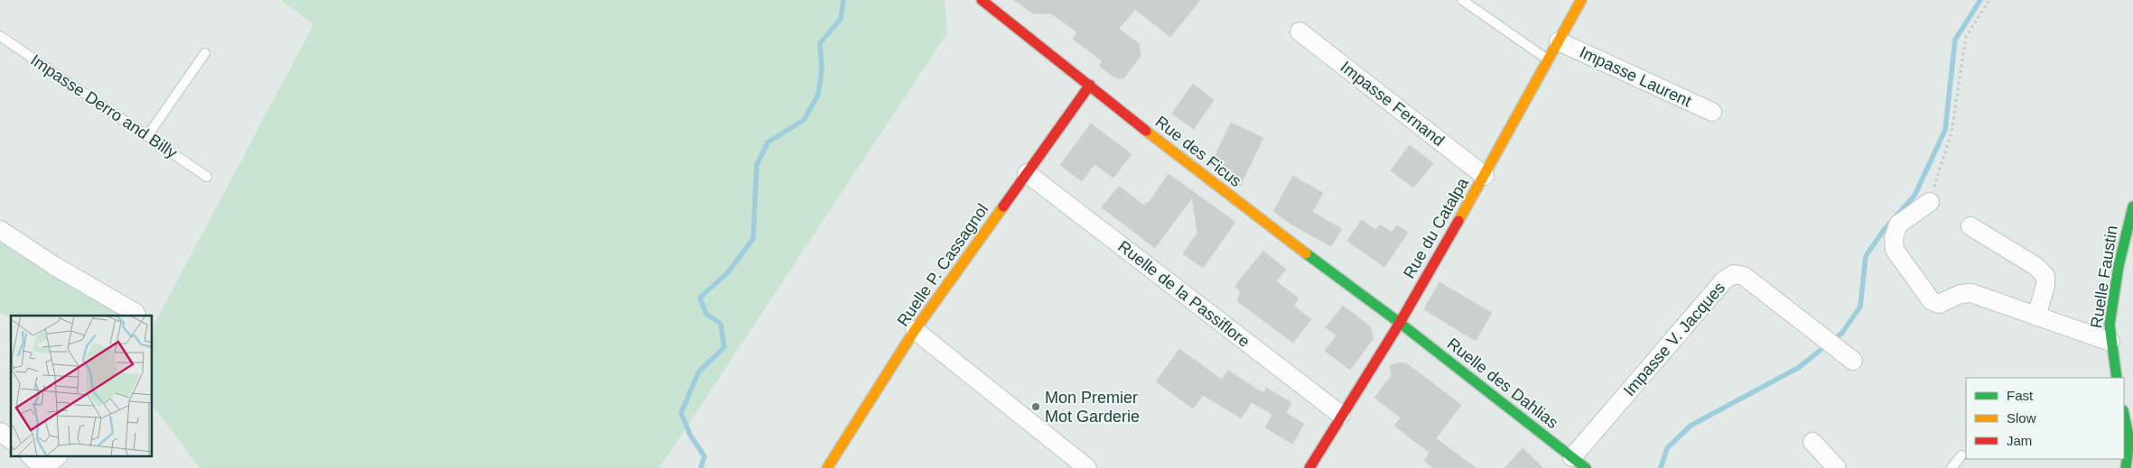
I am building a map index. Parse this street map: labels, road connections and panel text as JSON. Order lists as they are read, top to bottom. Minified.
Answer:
{"streets":{"street":["Impasse Laurent","Impasse Fernand","Rue des Ficus","Rue du Catalpa","Ruelle P. Cassagnol","Ruelle Faustin","Ruelle de la Passiflore","Impasse V. Jacques","Ruelle des Dahlias"],"lane":["Impasse Derro and Billy"]},"crossings":[["Impasse Fernand","Rue du Catalpa"],["Rue des Ficus","Rue du Catalpa"],["Rue des Ficus","Ruelle P. Cassagnol"],["Rue des Ficus","Ruelle des Dahlias"],["Rue du Catalpa","Ruelle de la Passiflore"],["Rue du Catalpa","Ruelle des Dahlias"],["Ruelle P. Cassagnol","Ruelle de la Passiflore"],["Impasse V. Jacques","Ruelle des Dahlias"]],"places":["Mon Premier Mot Garderie"],"legend":["Fast","Slow","Jam"]}
